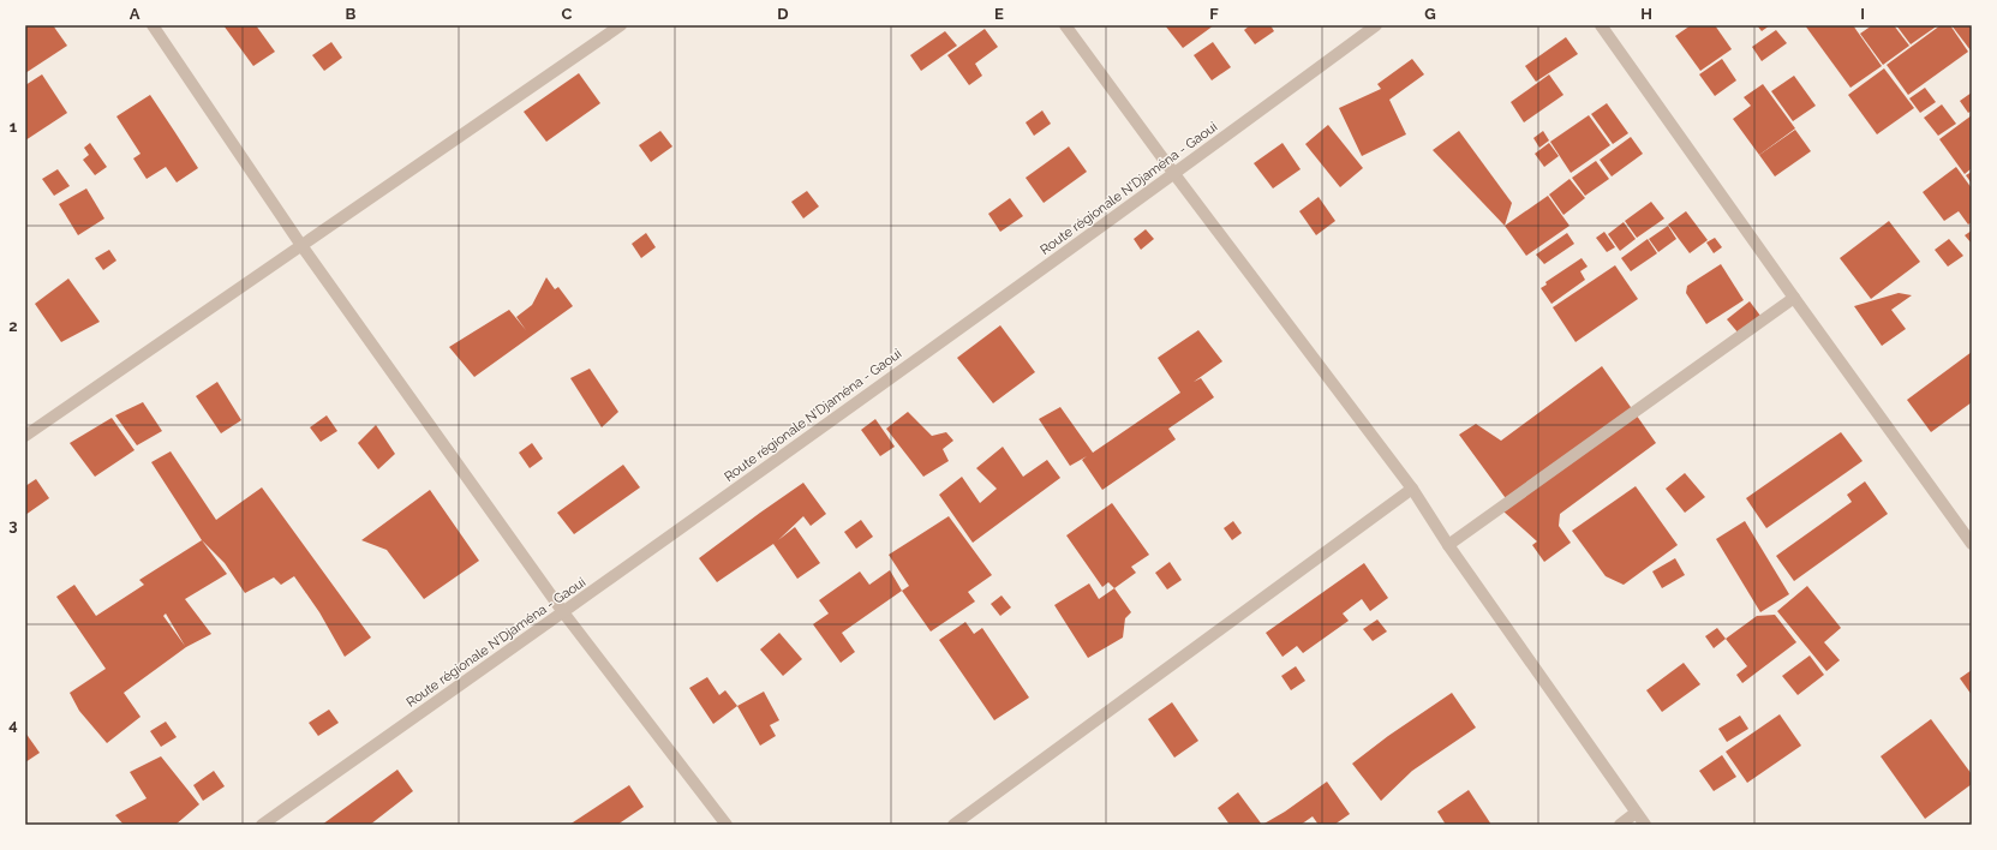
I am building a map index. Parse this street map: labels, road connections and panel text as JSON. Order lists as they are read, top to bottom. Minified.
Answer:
{"streets":{"street":["Route régionale N'Djaména - Gaoui"]},"grid":{"columns":["A","B","C","D","E","F","G","H","I"],"rows":["1","2","3","4"]}}
